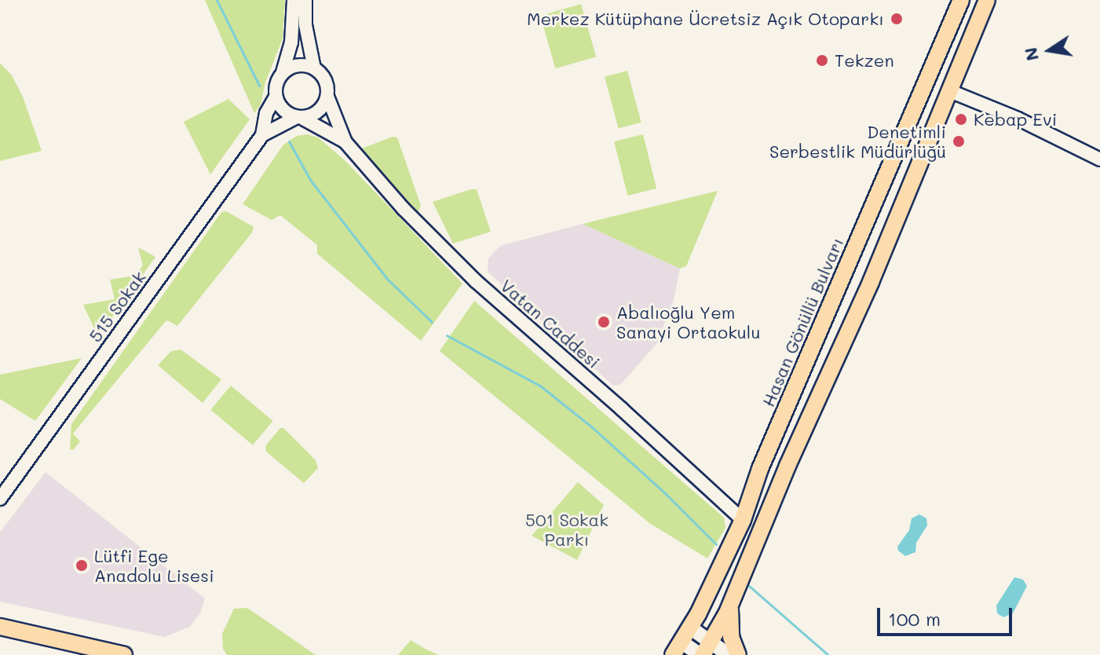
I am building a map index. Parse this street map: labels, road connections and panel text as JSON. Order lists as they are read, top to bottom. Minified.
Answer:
{"streets":{"main road":["Hasan Gönüllü Bulvarı"],"street":["515 Sokak","Vatan Caddesi"]},"crossings":[["Hasan Gönüllü Bulvarı","Vatan Caddesi"]],"parks":["501 Sokak Parkı"],"places":["Merkez Kütüphane Ücretsiz Açık Otoparkı","Tekzen","Kebap Evi","Denetimli Serbestlik Müdürlüğü","Abalıoğlu Yem Sanayi Ortaokulu","Lütfi Ege Anadolu Lisesi"],"scale_bar":"100 m","north":"left"}
